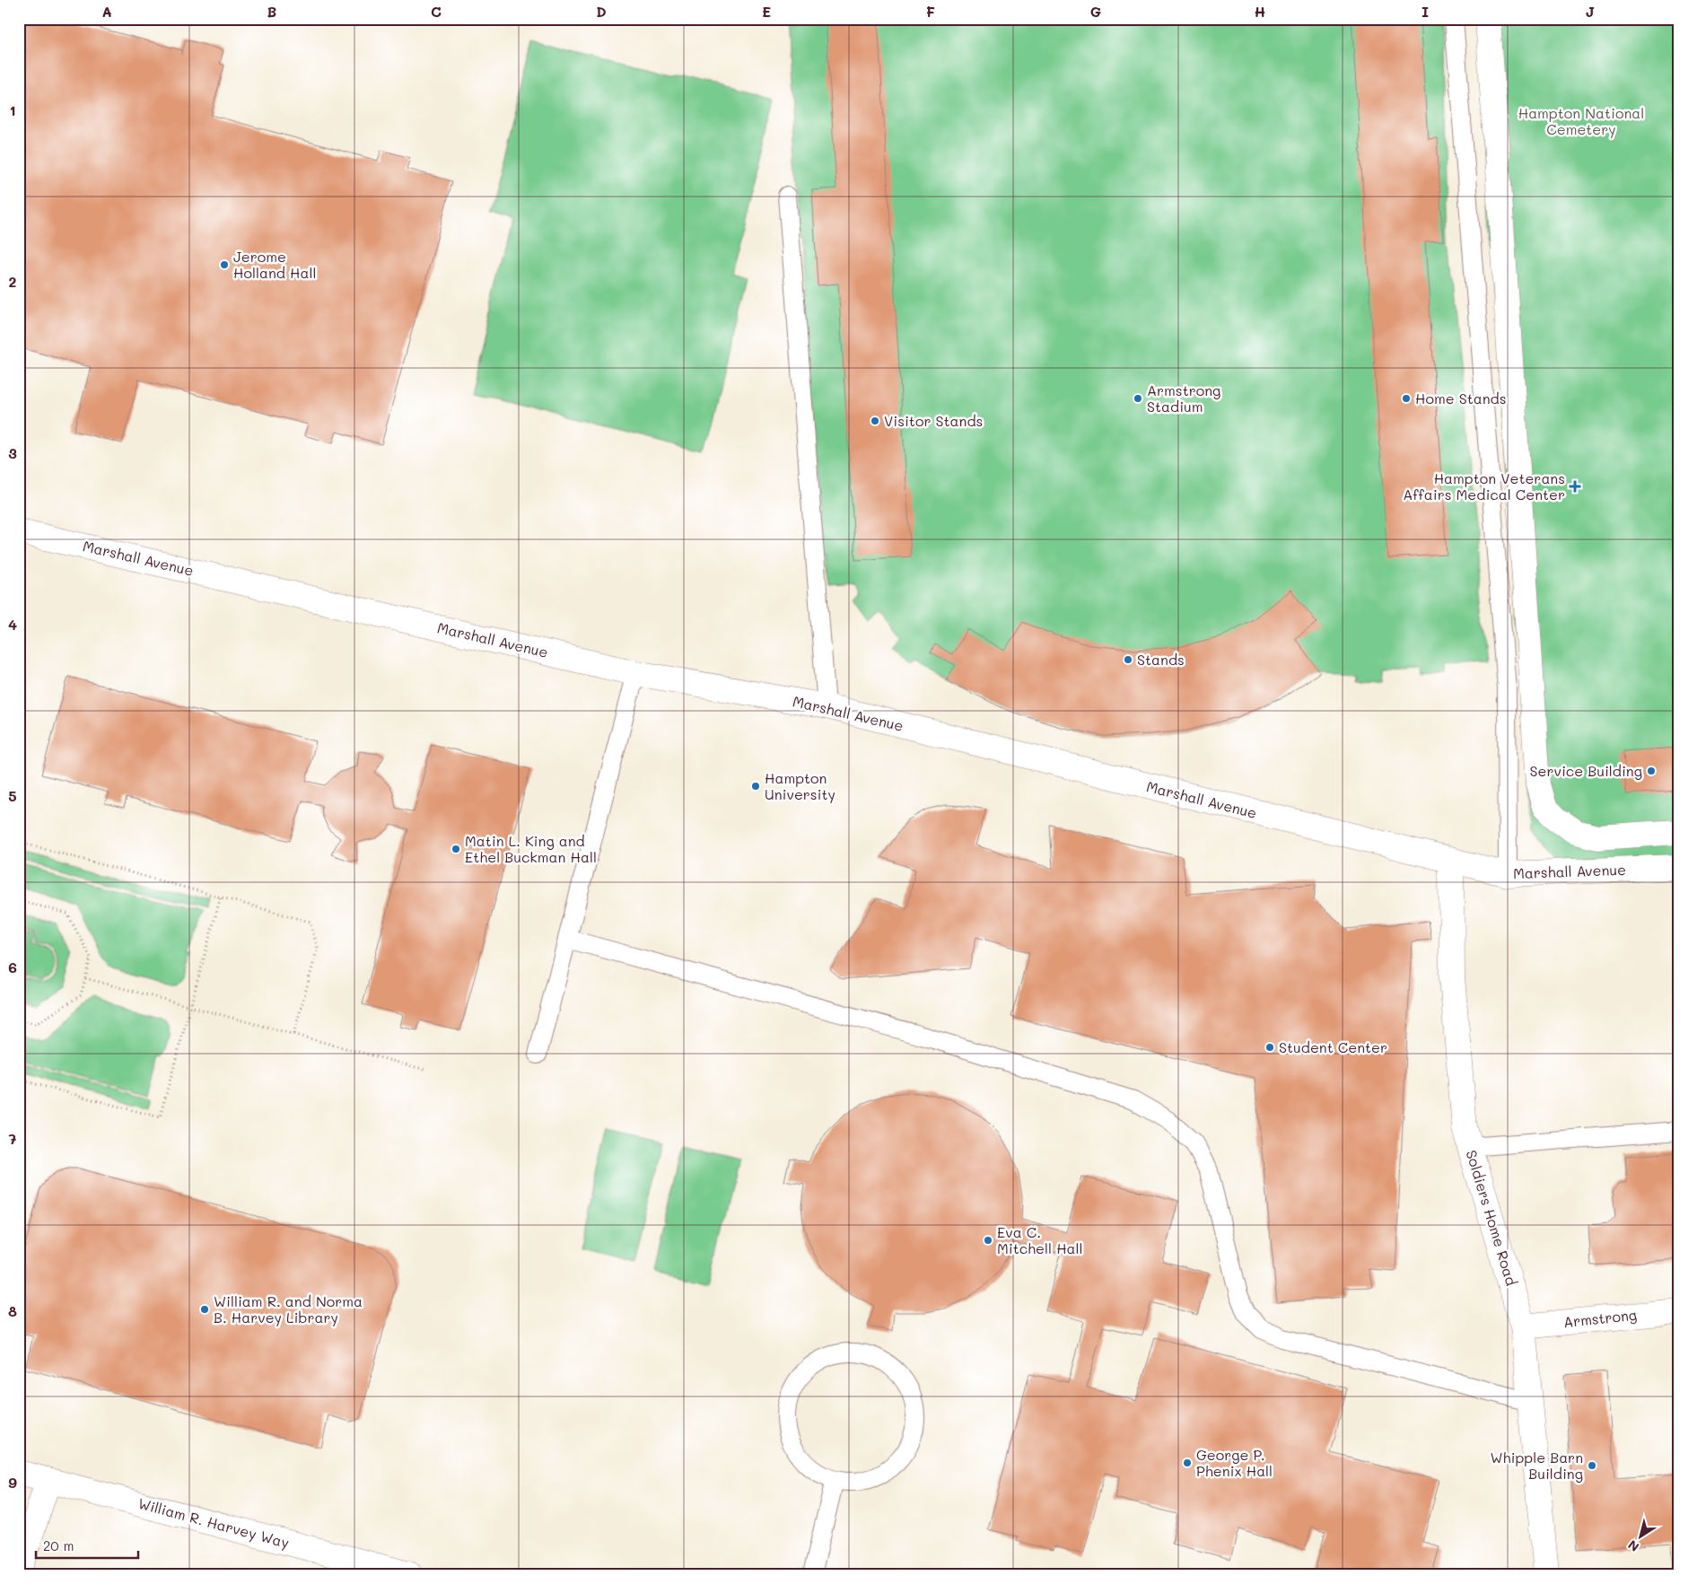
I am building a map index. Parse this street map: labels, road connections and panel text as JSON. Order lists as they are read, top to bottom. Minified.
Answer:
{"streets":{"street":["Marshall Avenue","Soldiers Home Road","Armstrong","William R. Harvey Way"]},"crossings":[["Marshall Avenue","Soldiers Home Road"],["Soldiers Home Road","Armstrong"]],"parks":["Hampton National Cemetery"],"places":{"other":["Jerome Holland Hall","Armstrong Stadium","Home Stands","Visitor Stands","Stands","Service Building","Hampton University","Matin L. King and Ethel Buckman Hall","Student Center","Eva C. Mitchell Hall","William R. and Norma B. Harvey Library","George P. Phenix Hall","Whipple Barn Building"],"health":["Hampton Veterans Affairs Medical Center"]},"scale_bar":"20 m","north":"bottom left","grid":{"columns":["A","B","C","D","E","F","G","H","I","J"],"rows":["1","2","3","4","5","6","7","8","9"]}}
